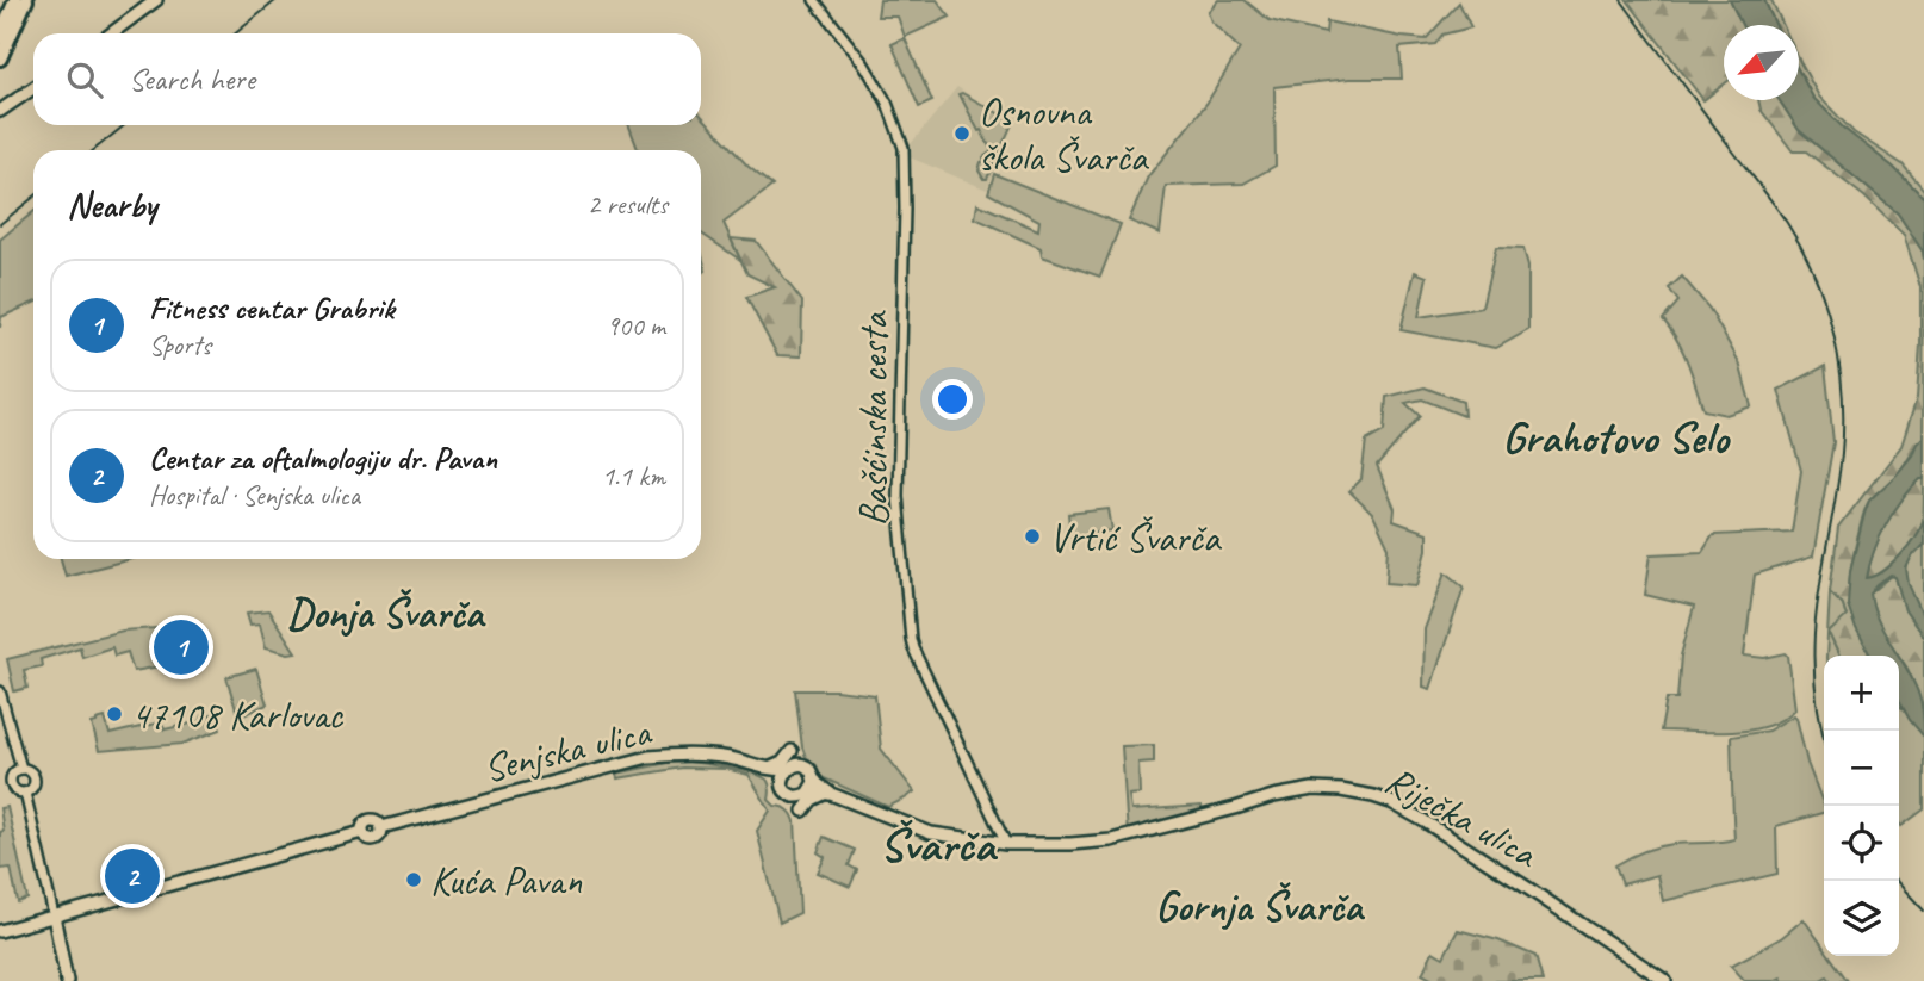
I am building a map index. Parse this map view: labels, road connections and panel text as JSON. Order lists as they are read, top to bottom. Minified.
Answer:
{"streets":{"main road":["Senjska ulica","Riječka ulica"],"street":["Bašćinska cesta"]},"crossings":[["Bašćinska cesta","Riječka ulica"]],"districts":["Grahotovo Selo","Donja Švarča","Švarča","Gornja Švarča"],"places":["Osnovna škola Švarča","Vrtić Švarča","47108 Karlovac","Kuća Pavan"],"north":"bottom left","page":{"search":"Search here","heading":["Nearby","2 results"],"list":[{"mark":"1","name":"Fitness centar Grabrik","note":"Sports","value":"900 m"},{"mark":"2","name":"Centar za oftalmologiju dr. Pavan","note":"Hospital · Senjska ulica","value":"1.1 km"}],"pins":["1","2"],"map_buttons":["+","−"]}}
